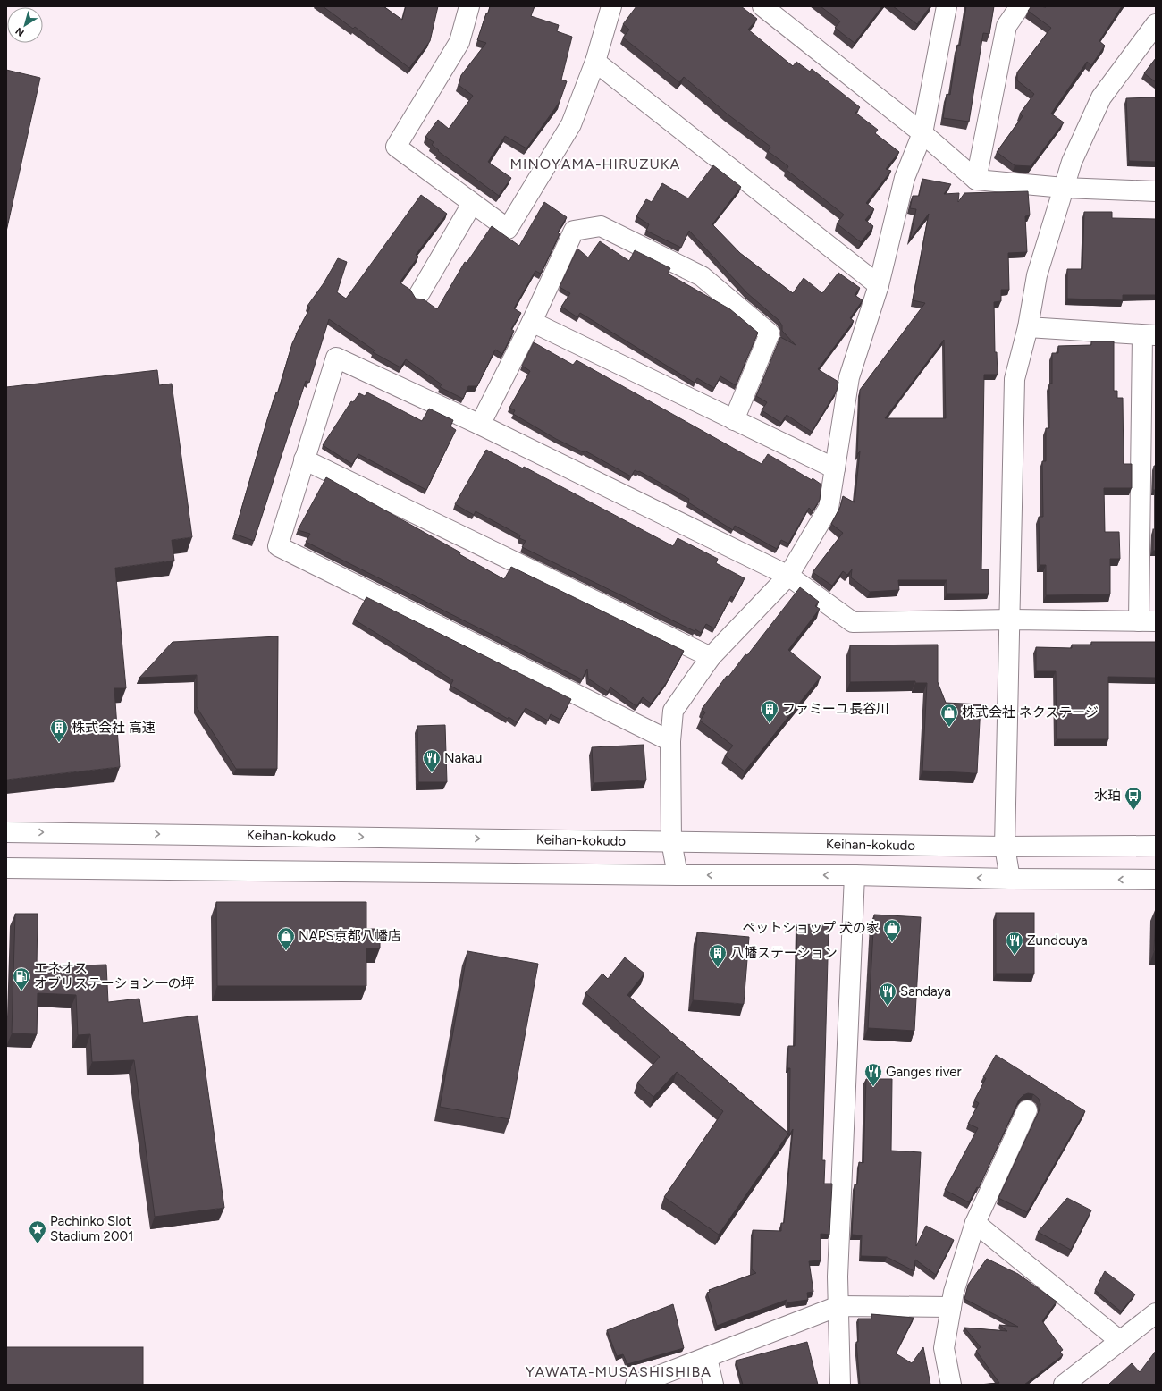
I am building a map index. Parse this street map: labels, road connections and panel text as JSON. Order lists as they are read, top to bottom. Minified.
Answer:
{"streets":{"main road":["Keihan-kokudo"]},"districts":["MINOYAMA-HIRUZUKA","YAWATA-MUSASHISHIBA"],"places":{"building":["ファミーユ長谷川","株式会社 高速","八幡ステーション"],"shop":["株式会社 ネクステージ","ペットショップ 犬の家","NAPS京都八幡店"],"restaurant":["Nakau","Zundouya","Sandaya","Ganges river"],"bus stop":["水珀"],"fuel station":["エネオス オブリステーション一の坪"],"place":["Pachinko Slot Stadium 2001"]},"north":"bottom left"}
